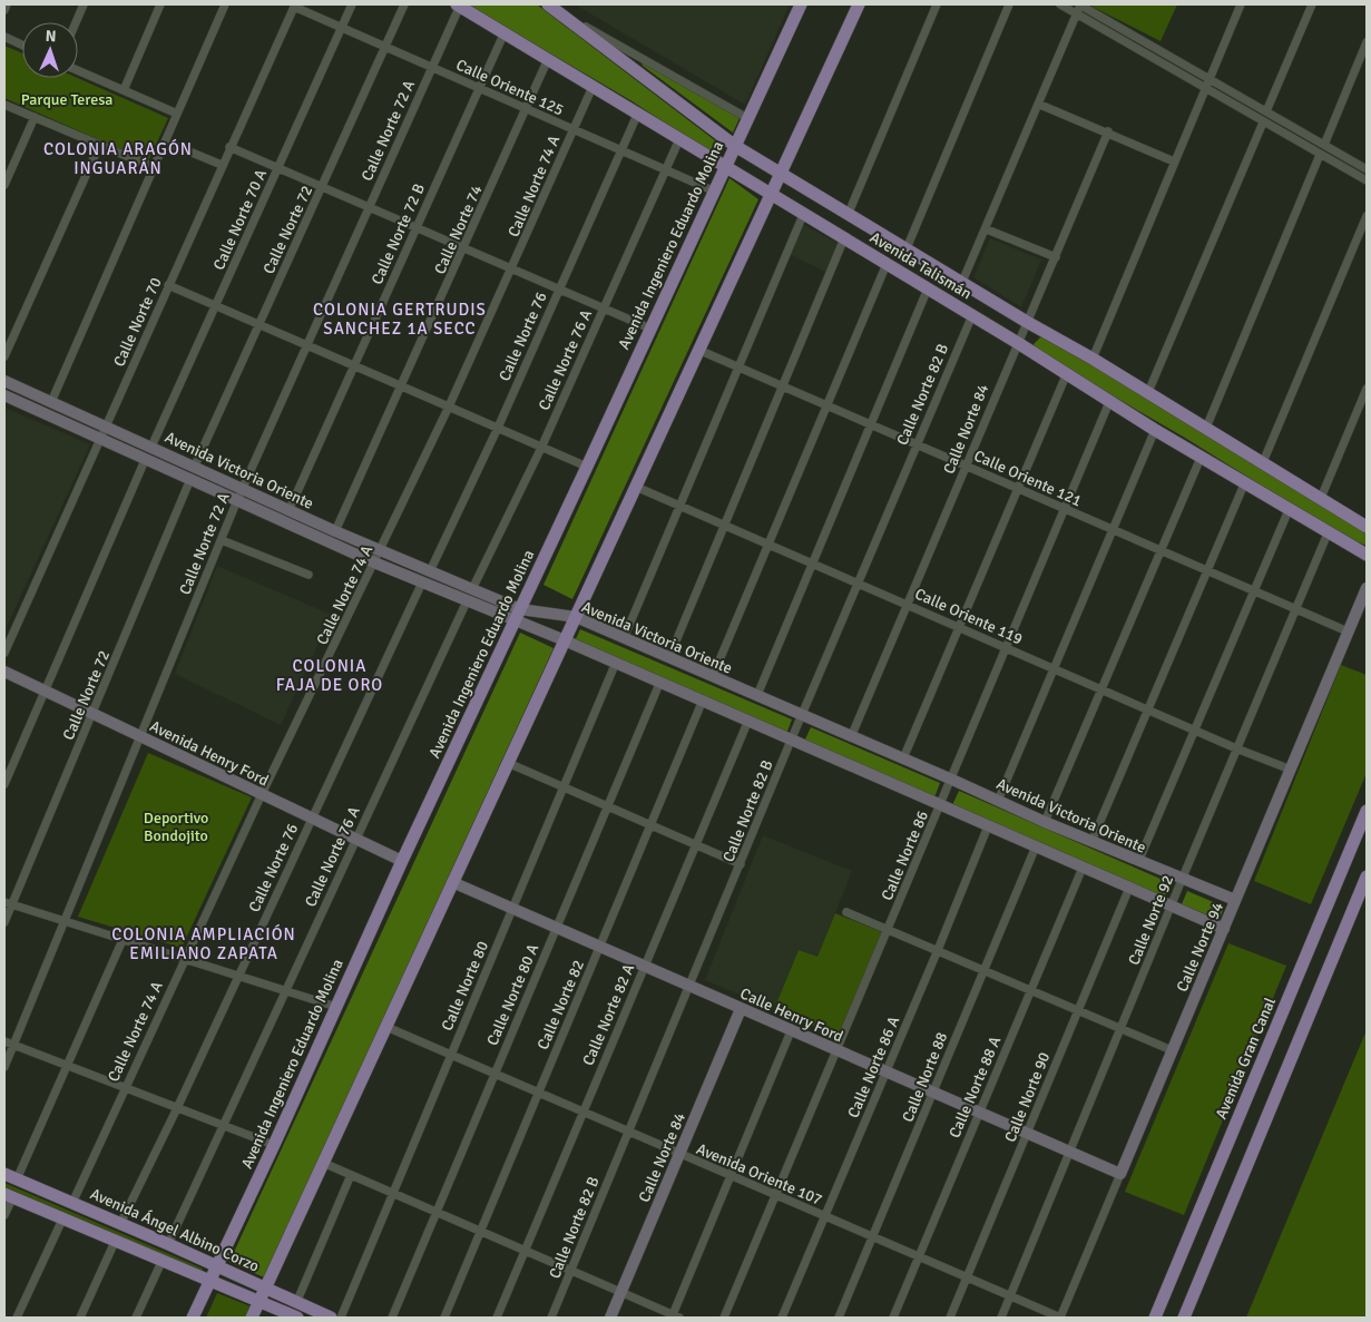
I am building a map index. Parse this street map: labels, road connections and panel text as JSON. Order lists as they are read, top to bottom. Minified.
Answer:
{"streets":{"main road":["Avenida Ingeniero Eduardo Molina","Avenida Talismán","Avenida Gran Canal","Avenida Ángel Albino Corzo"],"street":["Calle Oriente 125","Calle Norte 72 A","Calle Norte 74 A","Calle Norte 70 A","Calle Norte 72","Calle Norte 74","Calle Norte 72 B","Calle Norte 70","Calle Norte 76","Calle Norte 76 A","Calle Norte 82 B","Calle Norte 84","Avenida Victoria Oriente","Calle Oriente 121","Calle Oriente 119","Avenida Henry Ford","Calle Norte 86","Calle Norte 92","Calle Norte 94","Calle Norte 80","Calle Norte 80 A","Calle Norte 82","Calle Norte 82 A","Calle Henry Ford","Calle Norte 86 A","Calle Norte 88","Calle Norte 88 A","Calle Norte 90","Avenida Oriente 107"]},"crossings":[["Calle Oriente 125","Calle Norte 72 A"],["Calle Oriente 125","Calle Norte 74 A"],["Calle Oriente 125","Calle Norte 70 A"],["Calle Oriente 125","Calle Norte 72"],["Calle Oriente 125","Calle Norte 74"],["Calle Oriente 125","Calle Norte 72 B"],["Calle Oriente 125","Avenida Ingeniero Eduardo Molina"],["Calle Oriente 125","Calle Norte 70"],["Calle Oriente 125","Calle Norte 76"],["Calle Oriente 125","Calle Norte 76 A"],["Calle Norte 72 A","Avenida Talismán"],["Calle Norte 72 A","Avenida Victoria Oriente"],["Calle Norte 72 A","Avenida Henry Ford"],["Calle Norte 74 A","Avenida Talismán"],["Calle Norte 74 A","Avenida Victoria Oriente"],["Calle Norte 74 A","Avenida Henry Ford"],["Calle Norte 74 A","Avenida Ángel Albino Corzo"],["Calle Norte 70 A","Avenida Victoria Oriente"],["Calle Norte 72","Avenida Victoria Oriente"],["Calle Norte 72","Avenida Henry Ford"],["Calle Norte 74","Avenida Talismán"],["Calle Norte 74","Avenida Victoria Oriente"],["Calle Norte 72 B","Avenida Talismán"],["Calle Norte 72 B","Avenida Victoria Oriente"],["Avenida Ingeniero Eduardo Molina","Avenida Talismán"],["Avenida Ingeniero Eduardo Molina","Avenida Victoria Oriente"],["Avenida Ingeniero Eduardo Molina","Avenida Henry Ford"],["Avenida Ingeniero Eduardo Molina","Avenida Ángel Albino Corzo"],["Avenida Talismán","Calle Norte 76"],["Avenida Talismán","Calle Norte 76 A"],["Avenida Talismán","Calle Norte 82 B"],["Avenida Talismán","Calle Norte 84"],["Avenida Talismán","Calle Norte 86"],["Avenida Talismán","Calle Norte 92"],["Calle Norte 70","Avenida Victoria Oriente"],["Calle Norte 76","Avenida Victoria Oriente"],["Calle Norte 76","Avenida Henry Ford"],["Calle Norte 76","Avenida Ángel Albino Corzo"],["Calle Norte 76 A","Avenida Victoria Oriente"],["Calle Norte 76 A","Avenida Henry Ford"],["Calle Norte 76 A","Avenida Ángel Albino Corzo"],["Calle Norte 82 B","Avenida Victoria Oriente"],["Calle Norte 82 B","Calle Oriente 121"],["Calle Norte 82 B","Calle Oriente 119"],["Calle Norte 82 B","Calle Henry Ford"],["Calle Norte 82 B","Avenida Oriente 107"],["Calle Norte 84","Avenida Victoria Oriente"],["Calle Norte 84","Calle Oriente 121"],["Calle Norte 84","Calle Oriente 119"],["Calle Norte 84","Calle Henry Ford"],["Calle Norte 84","Avenida Oriente 107"],["Avenida Victoria Oriente","Calle Norte 86"],["Avenida Victoria Oriente","Calle Norte 92"],["Avenida Victoria Oriente","Calle Norte 94"],["Avenida Victoria Oriente","Calle Norte 80"],["Avenida Victoria Oriente","Calle Norte 80 A"],["Avenida Victoria Oriente","Calle Norte 82"],["Avenida Victoria Oriente","Calle Norte 82 A"],["Avenida Victoria Oriente","Calle Norte 86 A"],["Avenida Victoria Oriente","Calle Norte 88"],["Avenida Victoria Oriente","Calle Norte 88 A"],["Avenida Victoria Oriente","Calle Norte 90"],["Calle Oriente 121","Calle Norte 86"],["Calle Oriente 121","Calle Norte 92"],["Calle Oriente 121","Calle Norte 94"],["Calle Oriente 119","Calle Norte 86"],["Calle Oriente 119","Calle Norte 92"],["Calle Oriente 119","Calle Norte 94"],["Calle Norte 86","Calle Henry Ford"],["Calle Norte 86","Avenida Oriente 107"],["Calle Norte 92","Calle Henry Ford"],["Calle Norte 92","Avenida Oriente 107"],["Calle Norte 94","Calle Henry Ford"],["Calle Norte 94","Avenida Oriente 107"],["Calle Norte 80","Calle Henry Ford"],["Calle Norte 80","Avenida Oriente 107"],["Calle Norte 80 A","Calle Henry Ford"],["Calle Norte 80 A","Avenida Oriente 107"],["Calle Norte 82","Calle Henry Ford"],["Calle Norte 82","Avenida Oriente 107"],["Calle Norte 82 A","Calle Henry Ford"],["Calle Norte 82 A","Avenida Oriente 107"],["Calle Henry Ford","Calle Norte 86 A"],["Calle Henry Ford","Calle Norte 88"],["Calle Henry Ford","Calle Norte 88 A"],["Calle Henry Ford","Calle Norte 90"],["Calle Norte 86 A","Avenida Oriente 107"],["Calle Norte 88","Avenida Oriente 107"],["Calle Norte 88 A","Avenida Oriente 107"],["Calle Norte 90","Avenida Oriente 107"]],"districts":["COLONIA ARAGÓN INGUARÁN","COLONIA GERTRUDIS SANCHEZ 1A SECC","COLONIA FAJA DE ORO","COLONIA AMPLIACIÓN EMILIANO ZAPATA"],"parks":["Parque Teresa","Deportivo Bondojito"],"north":"top"}
